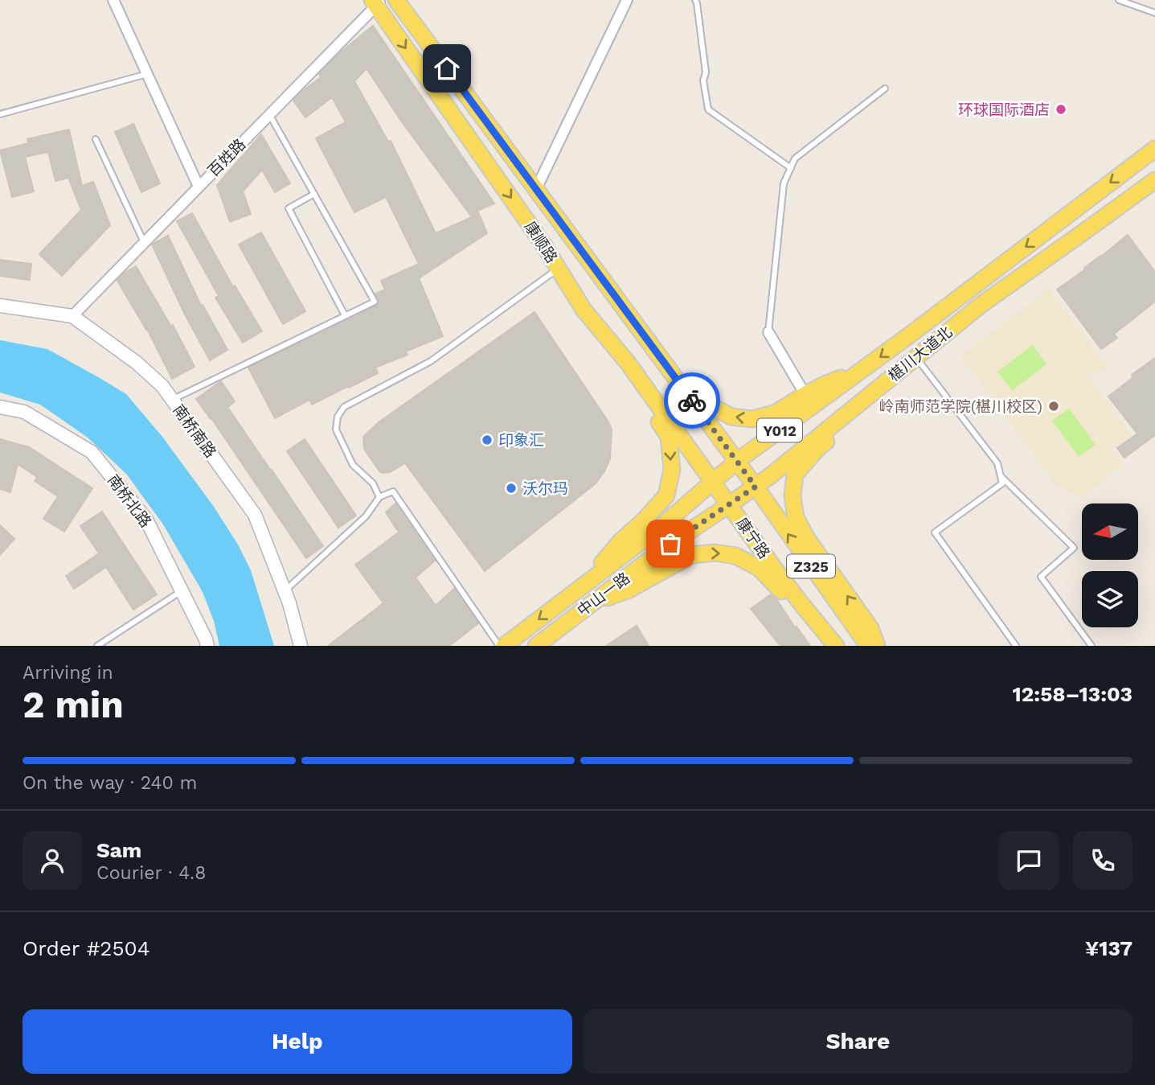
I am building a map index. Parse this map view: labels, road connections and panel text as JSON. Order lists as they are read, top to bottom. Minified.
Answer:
{"streets":{"main road":["康顺路","椹川大道北","Y012","康宁路","Z325","中山一路"],"street":["百姓路","南桥南路","南桥北路"]},"crossings":[["百姓路","康顺路"],["百姓路","南桥南路"],["康顺路","Y012"],["康顺路","康宁路"],["康顺路","中山一路"],["椹川大道北","康宁路"],["椹川大道北","中山一路"],["Y012","康宁路"],["Y012","中山一路"],["康宁路","中山一路"]],"places":["环球国际酒店","岭南师范学院(椹川校区)","印象汇","沃尔玛"],"north":"left","page":{"heading":["2 min","Arriving in","12:58–13:03"],"panel":["Sam","Courier · 4.8","Order #2504","¥137"],"bar":"On the way · 240 m","buttons":["Help","Share"]}}
